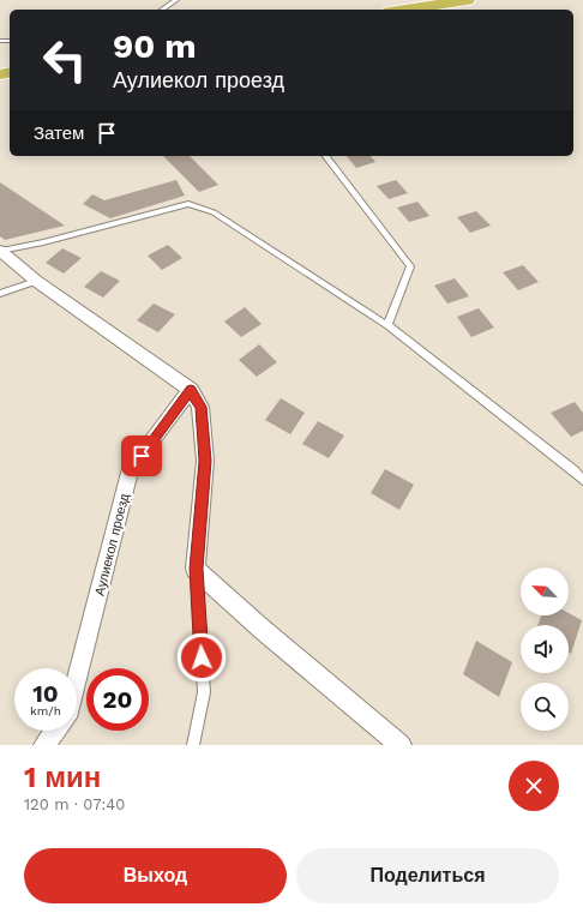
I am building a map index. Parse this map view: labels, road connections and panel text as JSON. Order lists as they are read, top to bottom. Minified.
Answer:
{"streets":{"street":["Аулиекол проезд"]},"north":"top left","page":{"turn":["90 m","Аулиекол проезд"],"then":"Затем","speed":"10 km/h","limit":"20","heading":["1 мин","120 m · 07:40"],"buttons":["Выход","Поделиться"]}}
